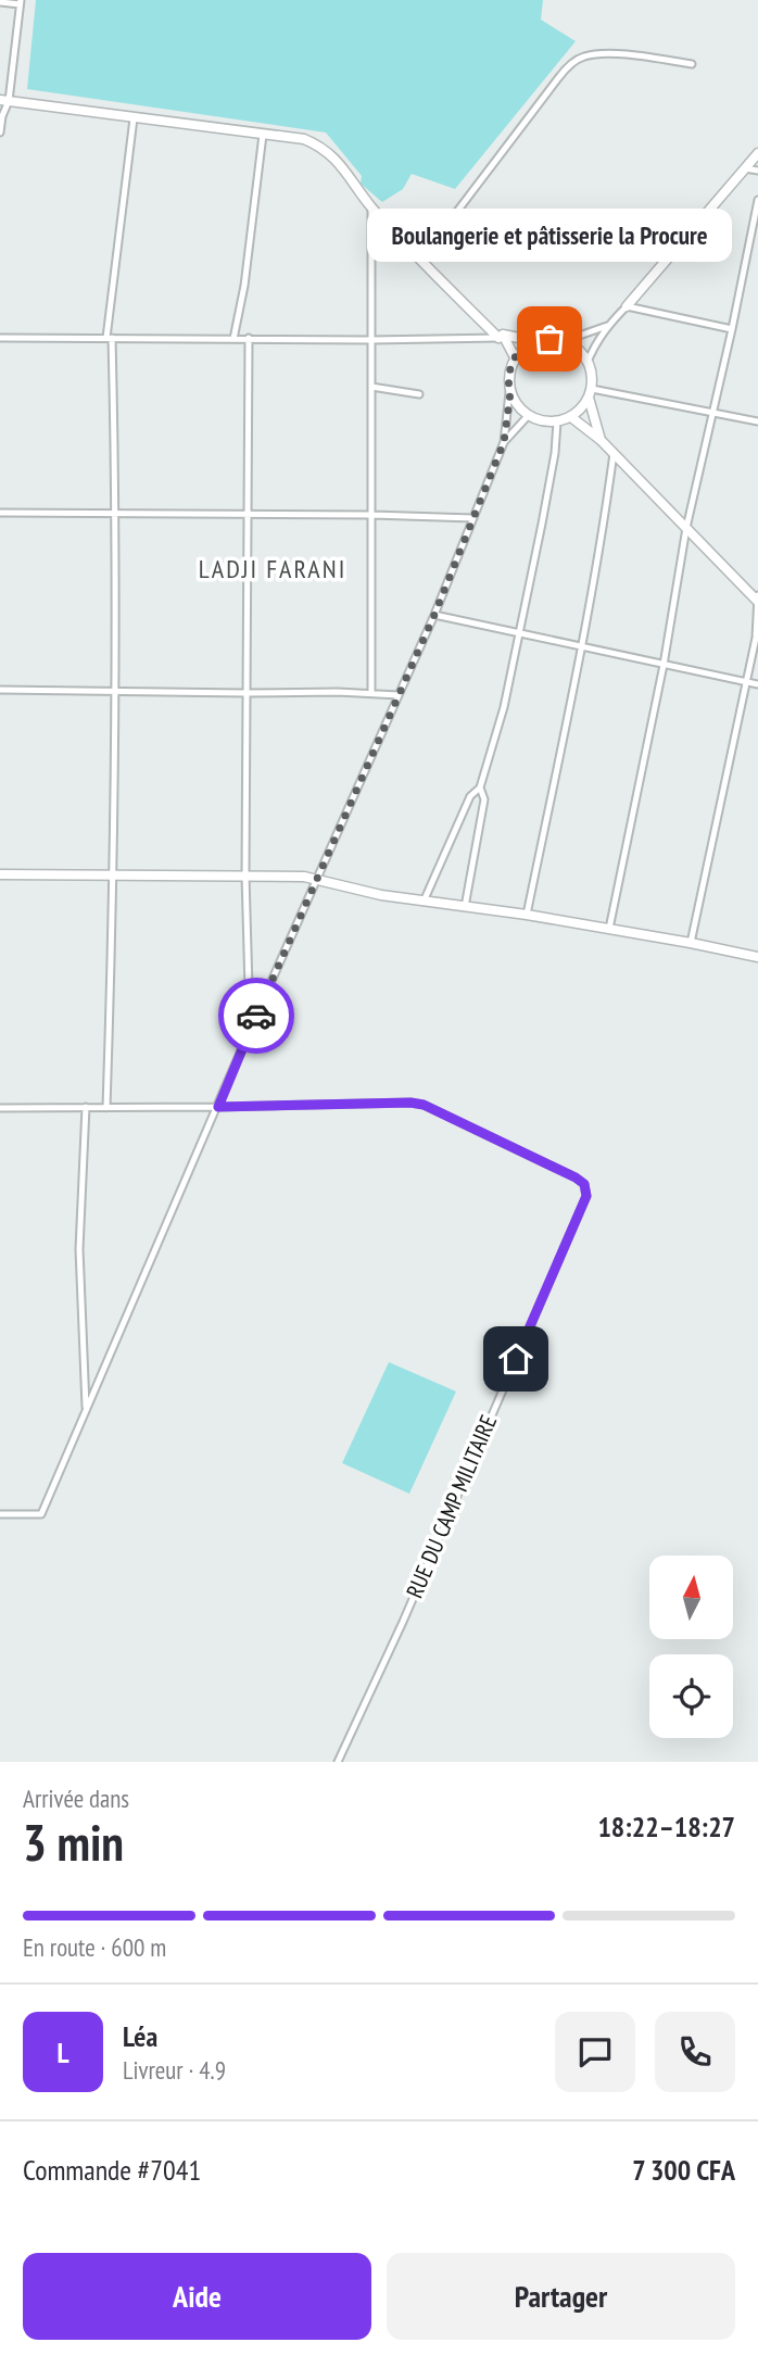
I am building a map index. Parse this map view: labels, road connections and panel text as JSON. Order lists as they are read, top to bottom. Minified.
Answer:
{"streets":{"street":["RUE DU CAMP MILITAIRE"]},"districts":["LADJI FARANI"],"places":["Boulangerie et pâtisserie la Procure"],"north":"top","page":{"bubble":"Boulangerie et pâtisserie la Procure","heading":["3 min","Arrivée dans","18:22–18:27"],"panel":["Léa","Livreur · 4.9","Commande #7041","7 300 CFA"],"bar":"En route · 600 m","round":"L","buttons":["Aide","Partager"]}}
